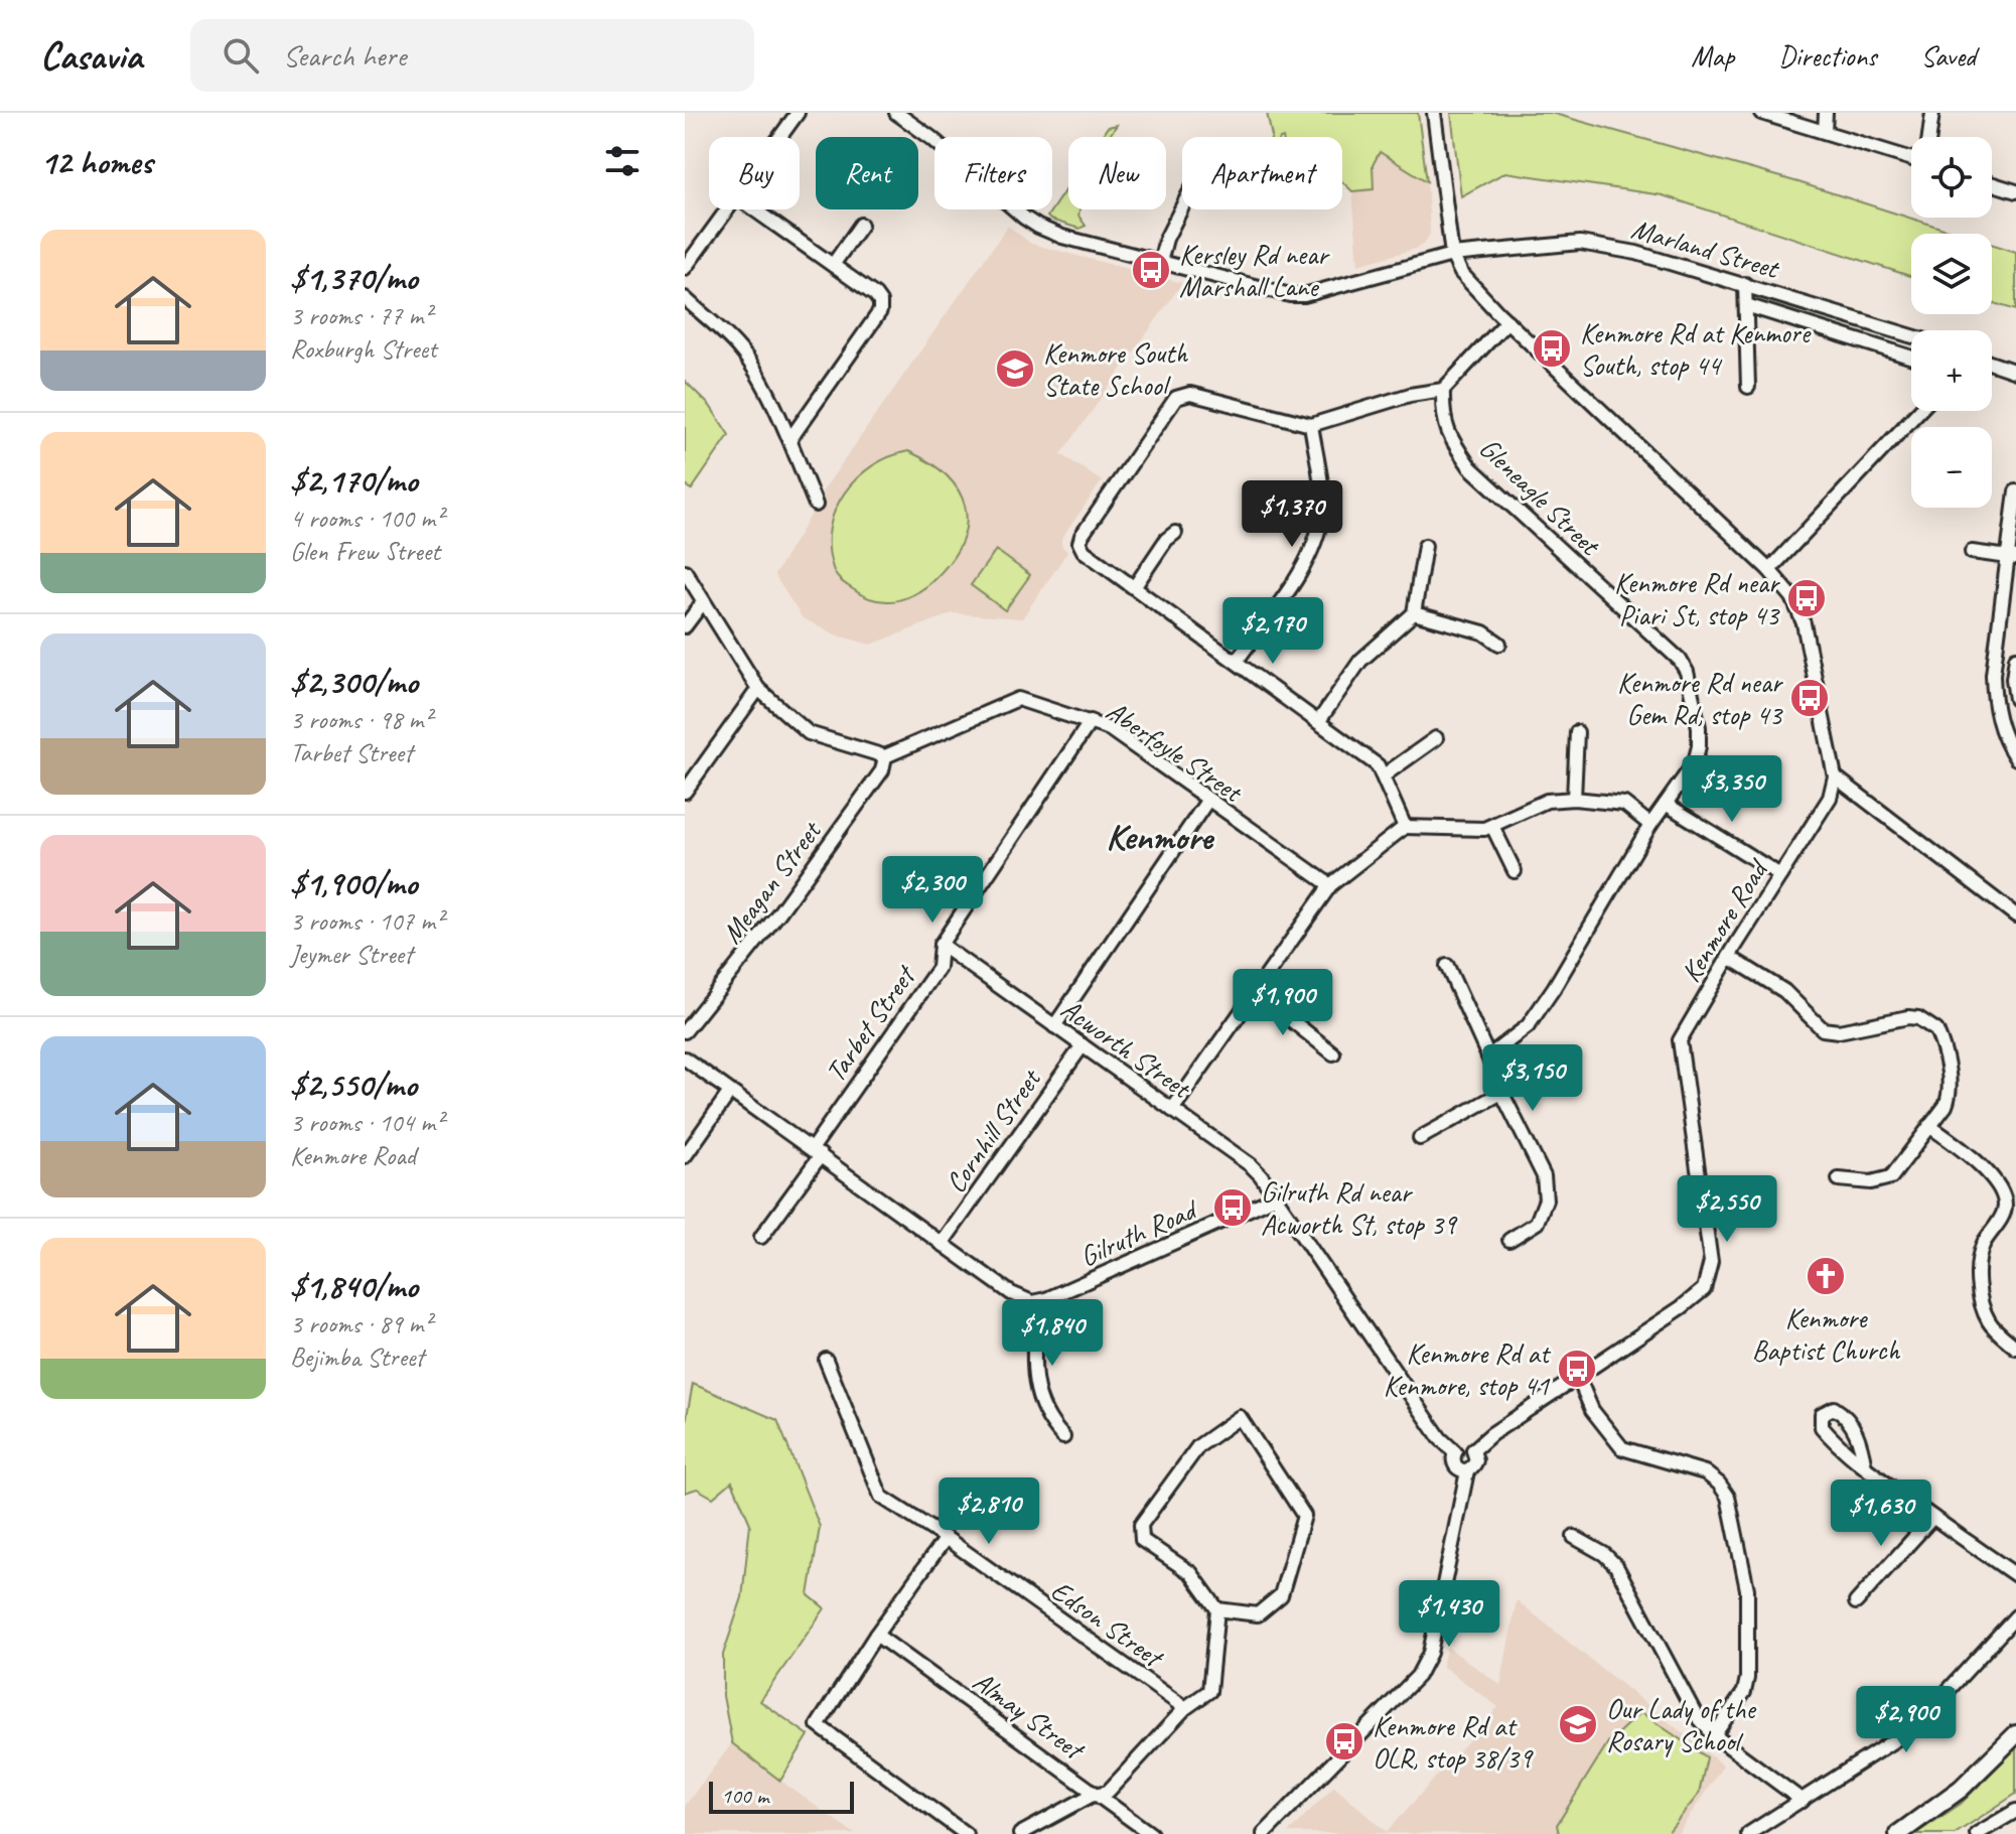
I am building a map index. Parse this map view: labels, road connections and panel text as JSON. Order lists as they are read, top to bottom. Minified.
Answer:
{"streets":{"street":["Marland Street","Gleneagle Street","Aberfoyle Street","Meagan Street","Kenmore Road","Tarbet Street","Acworth Street","Cornhill Street","Gilruth Road","Edson Street","Almay Street"]},"crossings":[["Aberfoyle Street","Meagan Street"],["Aberfoyle Street","Tarbet Street"],["Tarbet Street","Acworth Street"],["Acworth Street","Cornhill Street"],["Acworth Street","Gilruth Road"]],"districts":["Kenmore"],"places":{"bus stop":["Kersley Rd near Marshall Lane","Kenmore Rd at Kenmore South, stop 44","Kenmore Rd near Piari St, stop 43","Kenmore Rd near Gem Rd, stop 43","Gilruth Rd near Acworth St, stop 39","Kenmore Rd at Kenmore, stop 41","Kenmore Rd at OLR, stop 38/39"],"school or university":["Kenmore South State School","Our Lady of the Rosary School"],"church":["Kenmore Baptist Church"]},"scale_bar":"100 m","page":{"header":"Casavia","search":"Search here","nav":["Map","Directions","Saved"],"heading":"12 homes","map_buttons":["+","−"],"chip":["Buy","Rent","Filters","New","Apartment"],"list":[{"name":"$1,370/mo","note":"3 rooms · 77 m² · Roxburgh Street"},{"name":"$2,170/mo","note":"4 rooms · 100 m² · Glen Frew Street"},{"name":"$2,300/mo","note":"3 rooms · 98 m² · Tarbet Street"},{"name":"$1,900/mo","note":"3 rooms · 107 m² · Jeymer Street"},{"name":"$2,550/mo","note":"3 rooms · 104 m² · Kenmore Road"},{"name":"$1,840/mo","note":"3 rooms · 89 m² · Bejimba Street"}],"price":["$1,370","$2,170","$3,350","$2,300","$1,900","$3,150","$2,550","$1,840","$2,810","$1,630","$1,430","$2,900"],"scale":"100 m"}}
